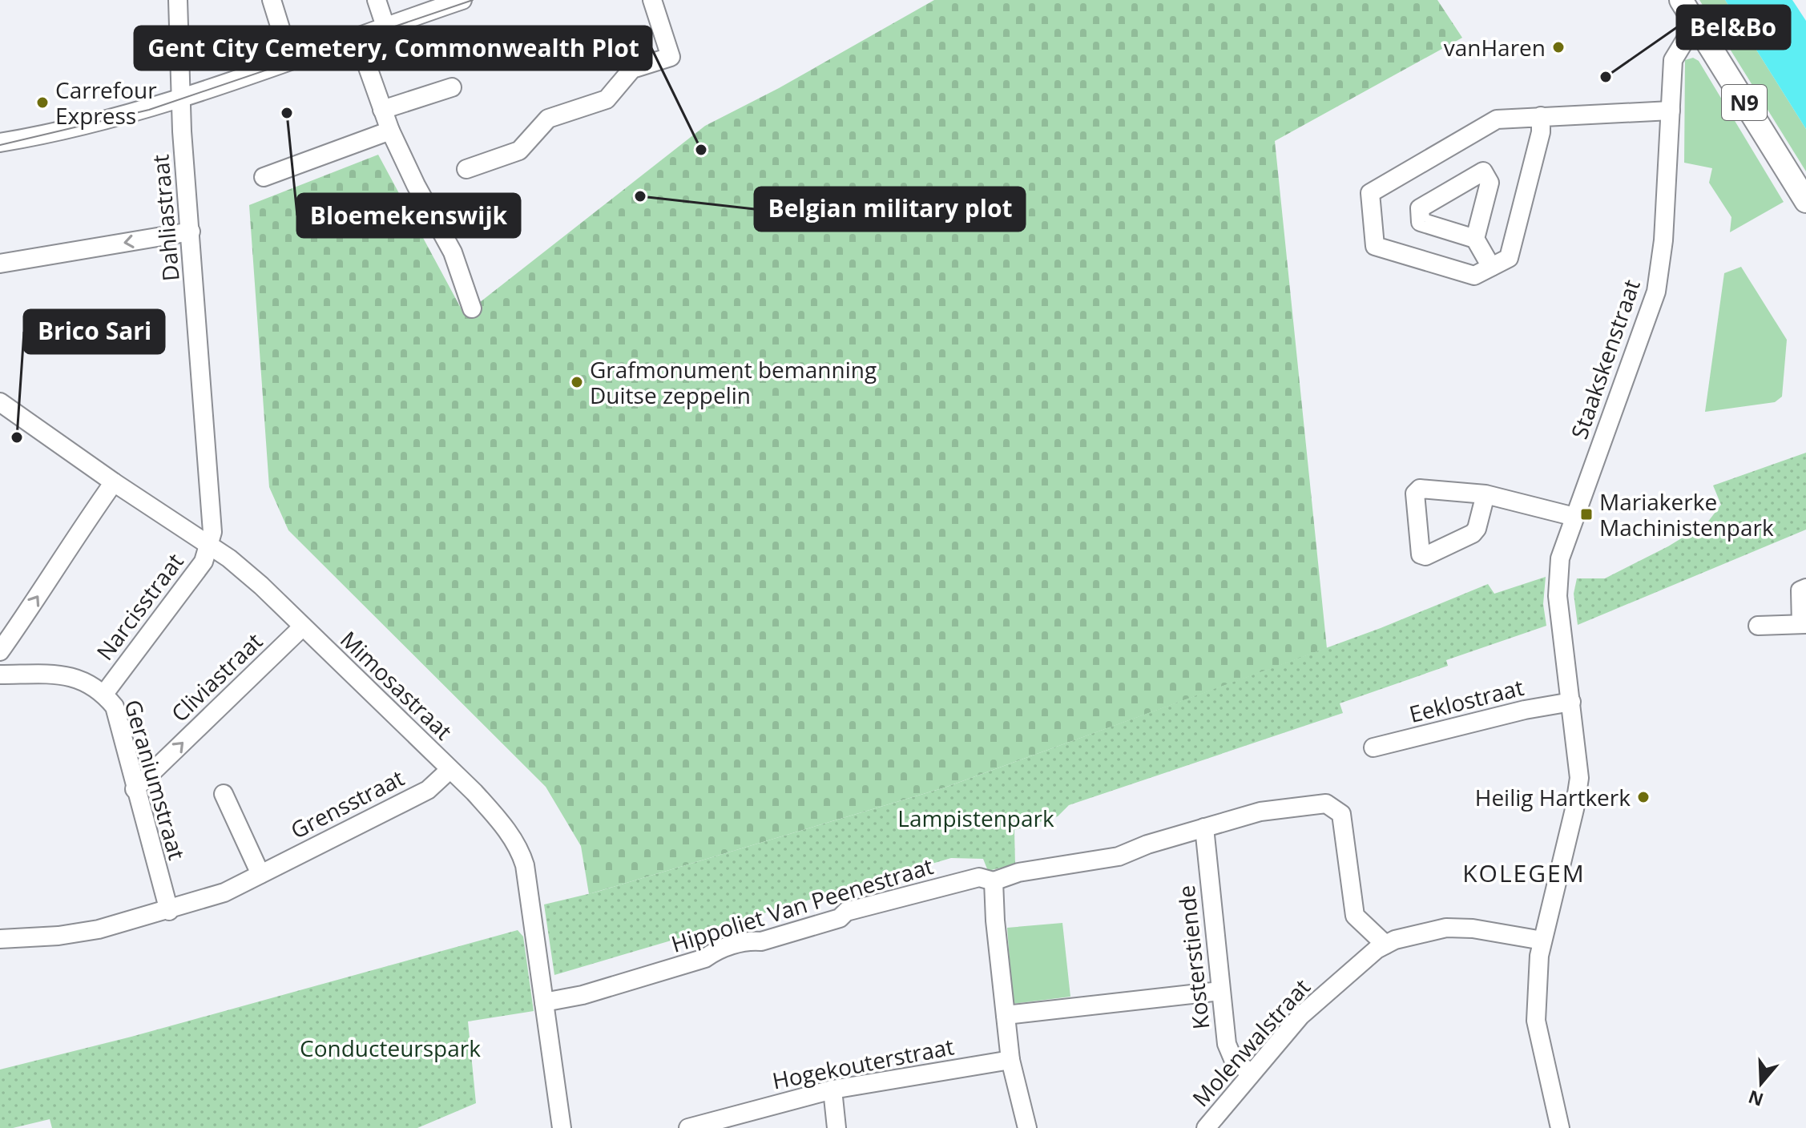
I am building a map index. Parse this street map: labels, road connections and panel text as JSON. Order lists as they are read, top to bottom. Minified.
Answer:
{"streets":{"main road":["N9"],"street":["Dahliastraat","Staakskenstraat","Narcisstraat","Cliviastraat","Mimosastraat","Eeklostraat","Geraniumstraat","Grensstraat","Hippoliet Van Peenestraat","Kosterstiende","Molenwalstraat","Hogekouterstraat"]},"crossings":[["N9","Staakskenstraat"],["Dahliastraat","Narcisstraat"],["Dahliastraat","Mimosastraat"],["Staakskenstraat","Eeklostraat"],["Narcisstraat","Mimosastraat"],["Narcisstraat","Geraniumstraat"],["Cliviastraat","Mimosastraat"],["Cliviastraat","Geraniumstraat"],["Mimosastraat","Grensstraat"],["Mimosastraat","Hippoliet Van Peenestraat"],["Geraniumstraat","Grensstraat"],["Hippoliet Van Peenestraat","Kosterstiende"],["Hippoliet Van Peenestraat","Molenwalstraat"],["Kosterstiende","Molenwalstraat"]],"one_way":["Cliviastraat"],"districts":["KOLEGEM"],"parks":["Lampistenpark","Conducteurspark"],"places":{"other":["vanHaren","Bel&Bo","Carrefour Express","Bloemekenswijk","Gent City Cemetery, Commonwealth Plot","Belgian military plot","Grafmonument bemanning Duitse zeppelin","Brico Sari","Heilig Hartkerk"],"transit":["Mariakerke Machinistenpark"]},"north":"bottom"}
